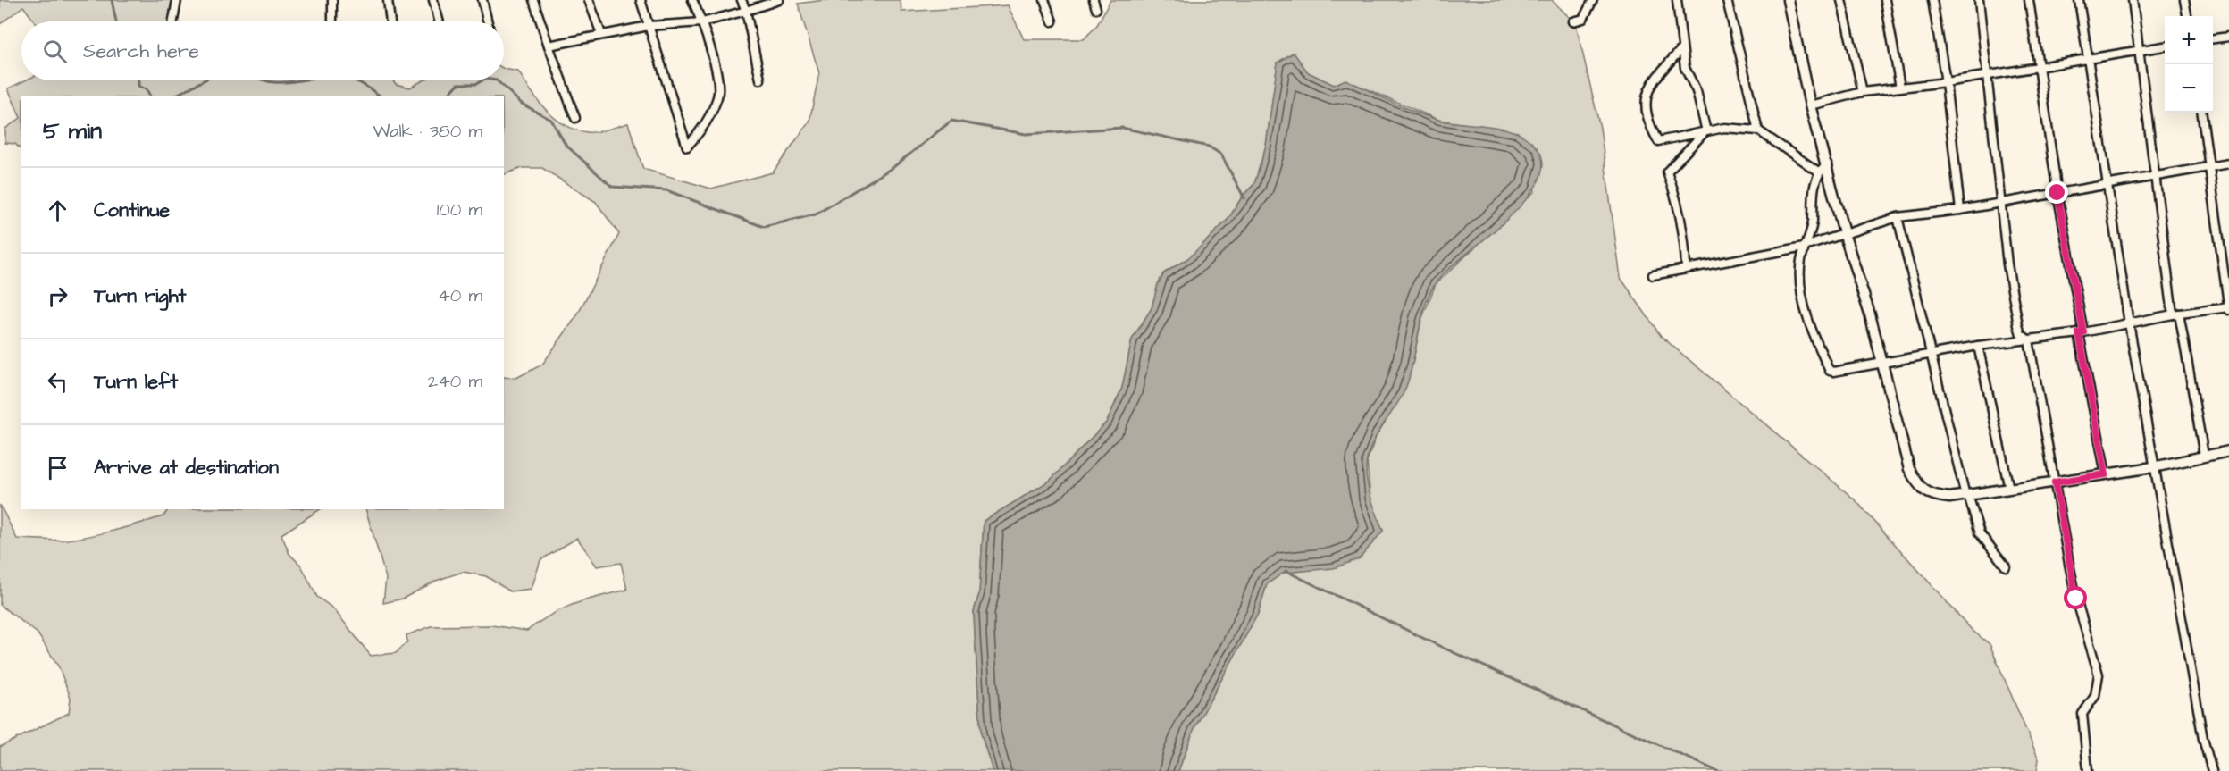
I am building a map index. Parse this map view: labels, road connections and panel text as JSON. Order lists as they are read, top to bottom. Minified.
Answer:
{"page":{"map_buttons":["+","−"],"search":"Search here","heading":["5 min","Walk · 380 m"],"list":[["Continue","100 m"],["Turn right","40 m"],["Turn left","240 m"],"Arrive at destination"]}}
